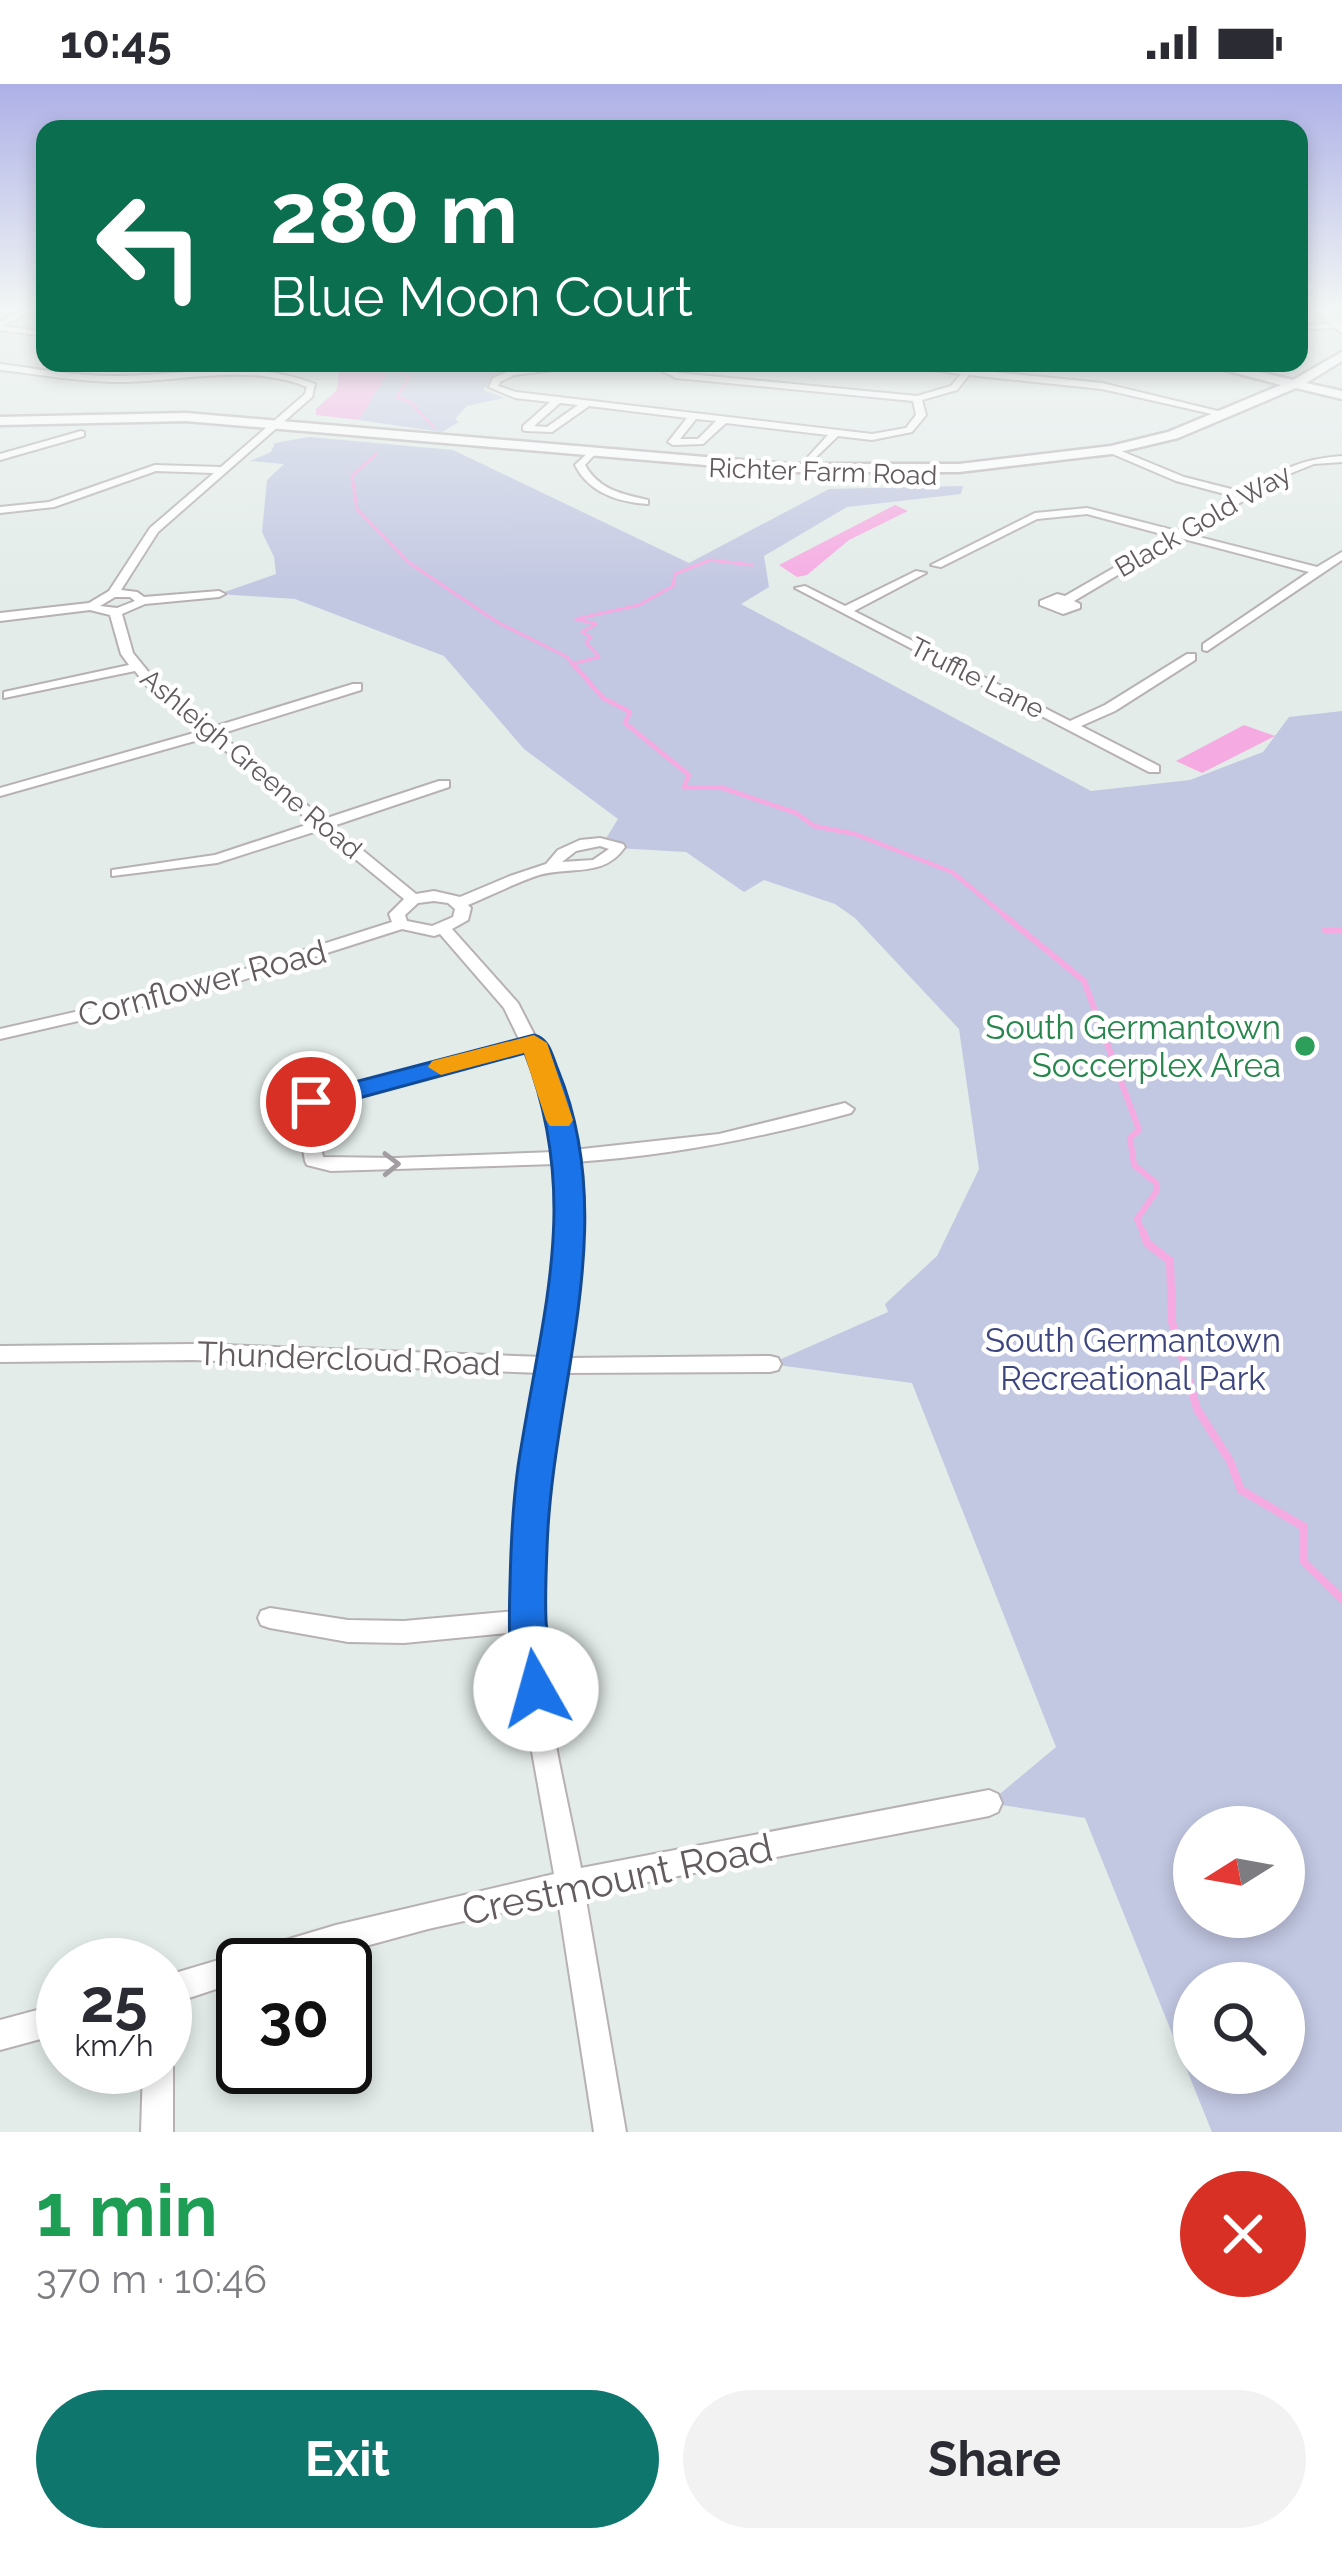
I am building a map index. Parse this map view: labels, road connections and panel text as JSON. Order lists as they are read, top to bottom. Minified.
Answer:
{"streets":{"main road":["Richter Farm Road"],"street":["Black Gold Way","Truffle Lane","Ashleigh Greene Road","Cornflower Road","Thundercloud Road","Crestmount Road"]},"parks":["South Germantown Recreational Park"],"places":["South Germantown Soccerplex Area"],"north":"left","page":{"status":"10:45","turn":["280 m","Blue Moon Court"],"speed":"25 km/h","limit":"30","heading":["1 min","370 m · 10:46"],"buttons":["Exit","Share"]}}
